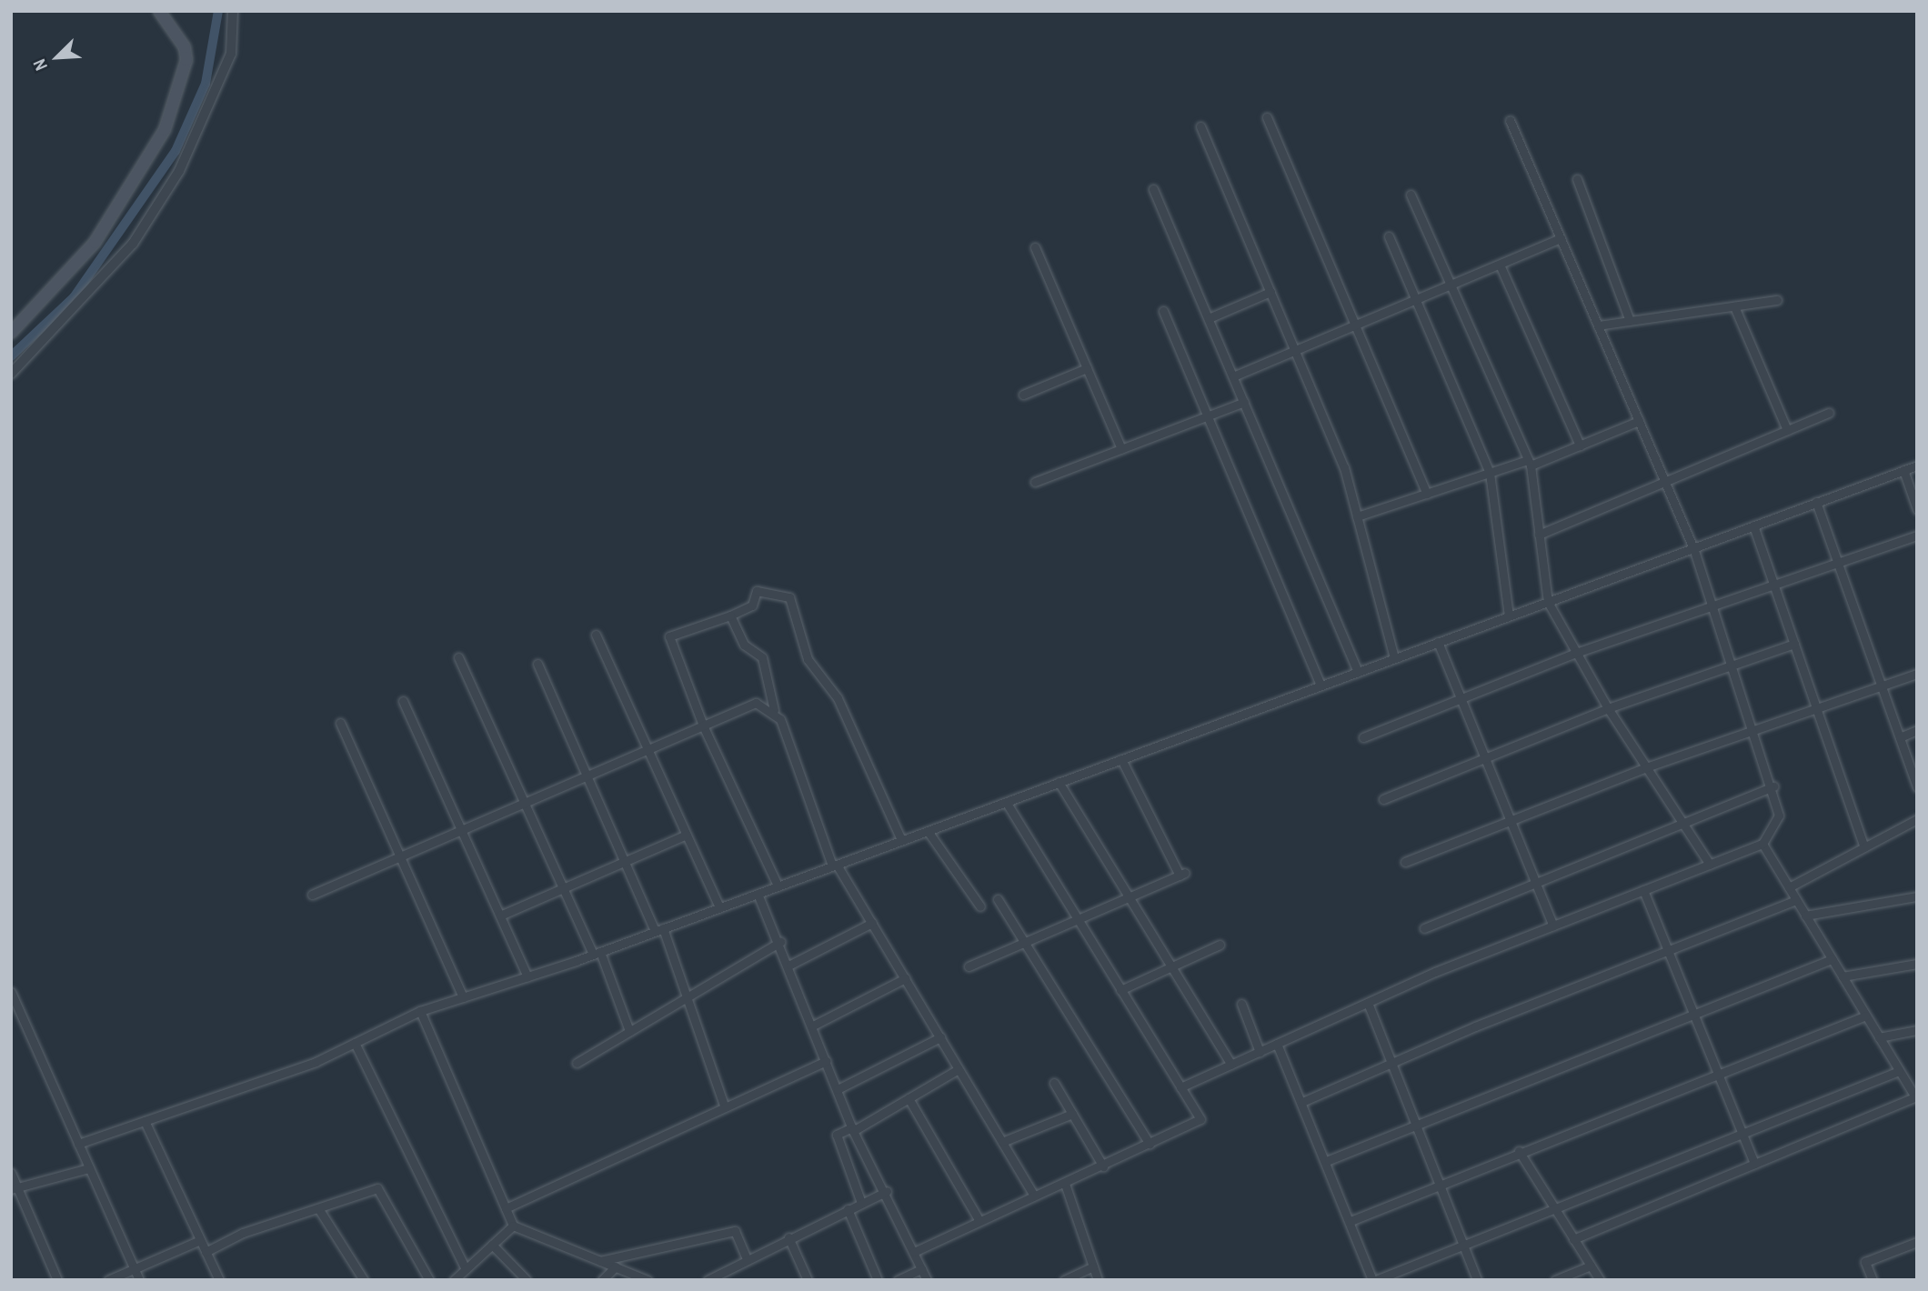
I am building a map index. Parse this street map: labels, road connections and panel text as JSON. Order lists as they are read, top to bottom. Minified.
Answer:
{"north":"bottom left"}
